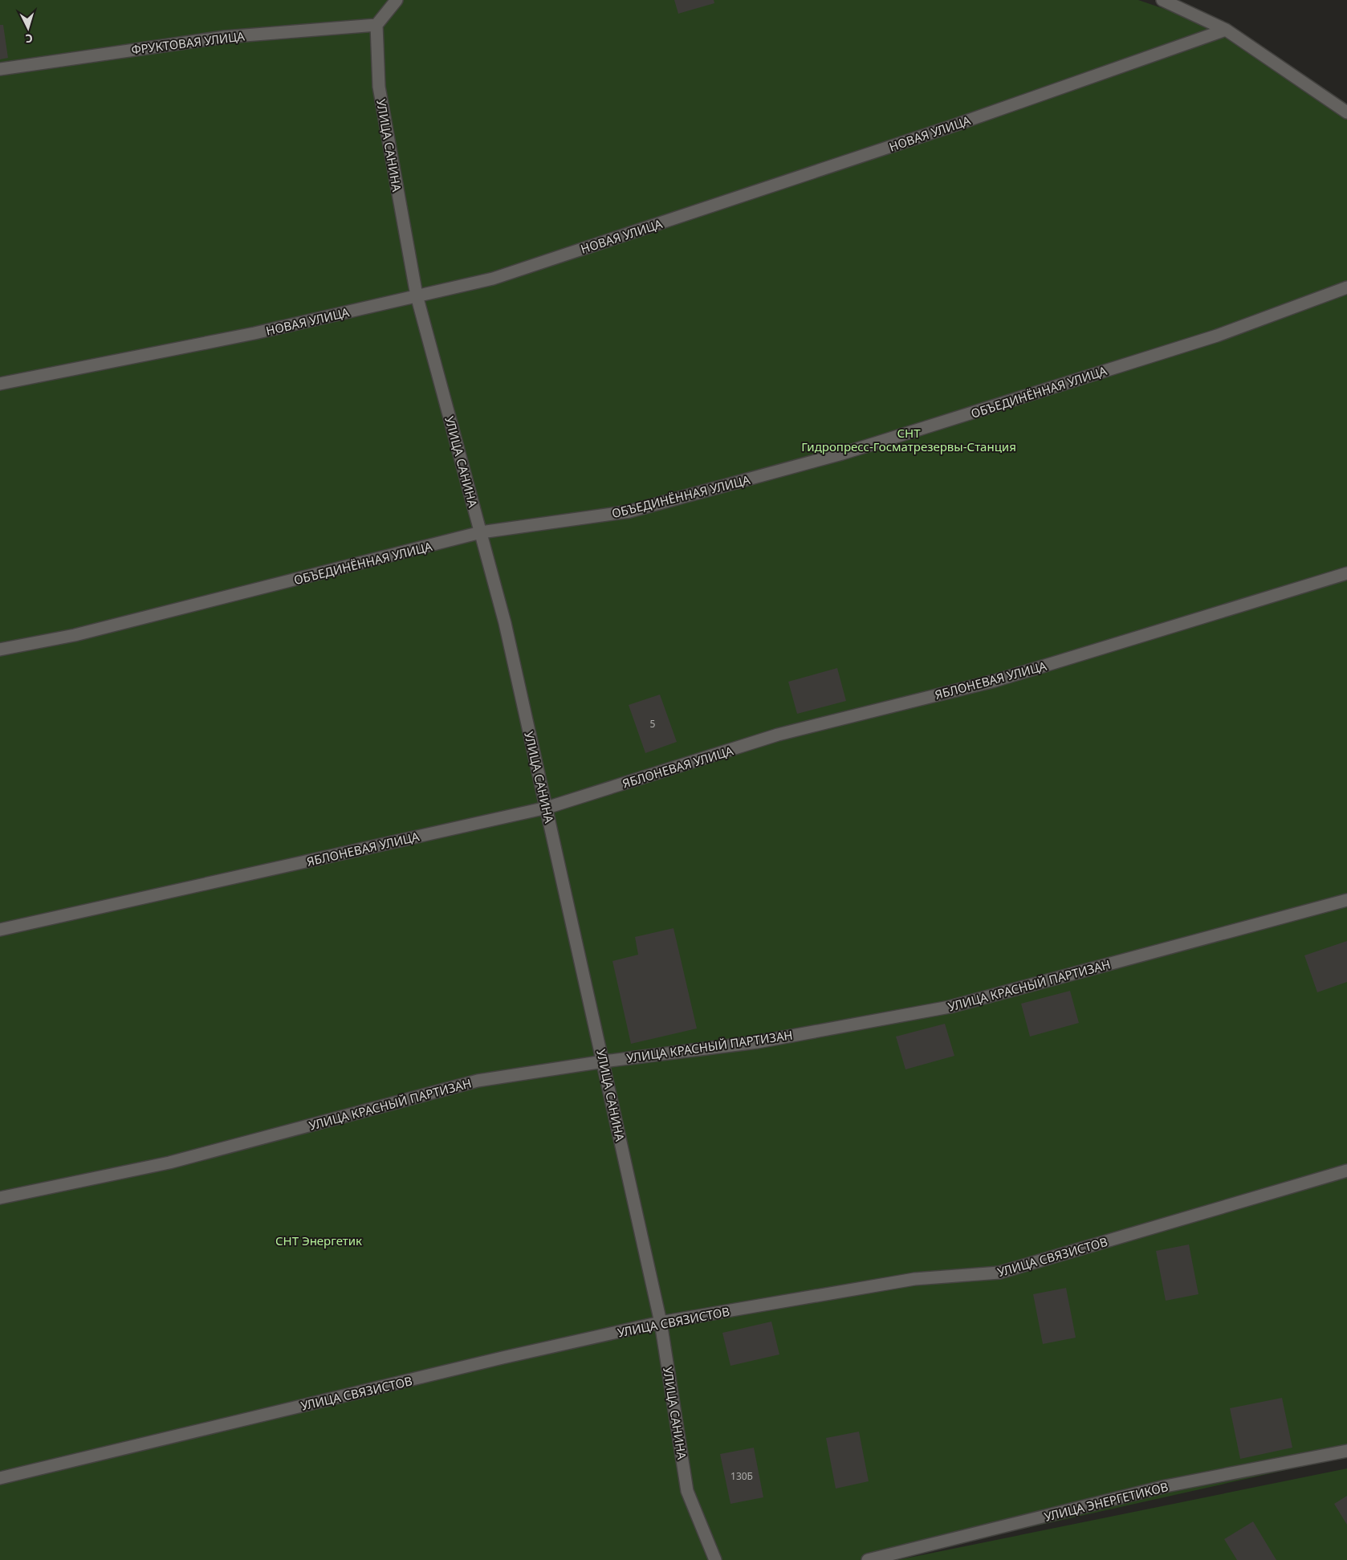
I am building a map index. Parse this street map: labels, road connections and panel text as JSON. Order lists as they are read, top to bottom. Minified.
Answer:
{"streets":{"street":["ФРУКТОВАЯ УЛИЦА","НОВАЯ УЛИЦА","УЛИЦА САНИНА","ОБЪЕДИНЁННАЯ УЛИЦА","ЯБЛОНЕВАЯ УЛИЦА","УЛИЦА КРАСНЫЙ ПАРТИЗАН","УЛИЦА СВЯЗИСТОВ","УЛИЦА ЭНЕРГЕТИКОВ"]},"crossings":[["ФРУКТОВАЯ УЛИЦА","УЛИЦА САНИНА"],["НОВАЯ УЛИЦА","УЛИЦА САНИНА"],["УЛИЦА САНИНА","ОБЪЕДИНЁННАЯ УЛИЦА"],["УЛИЦА САНИНА","ЯБЛОНЕВАЯ УЛИЦА"],["УЛИЦА САНИНА","УЛИЦА КРАСНЫЙ ПАРТИЗАН"],["УЛИЦА САНИНА","УЛИЦА СВЯЗИСТОВ"]],"parks":["СНТ Гидропресс-Госматрезервы-Станция","СНТ Энергетик"],"house_numbers":["5","130Б"],"north":"bottom"}
